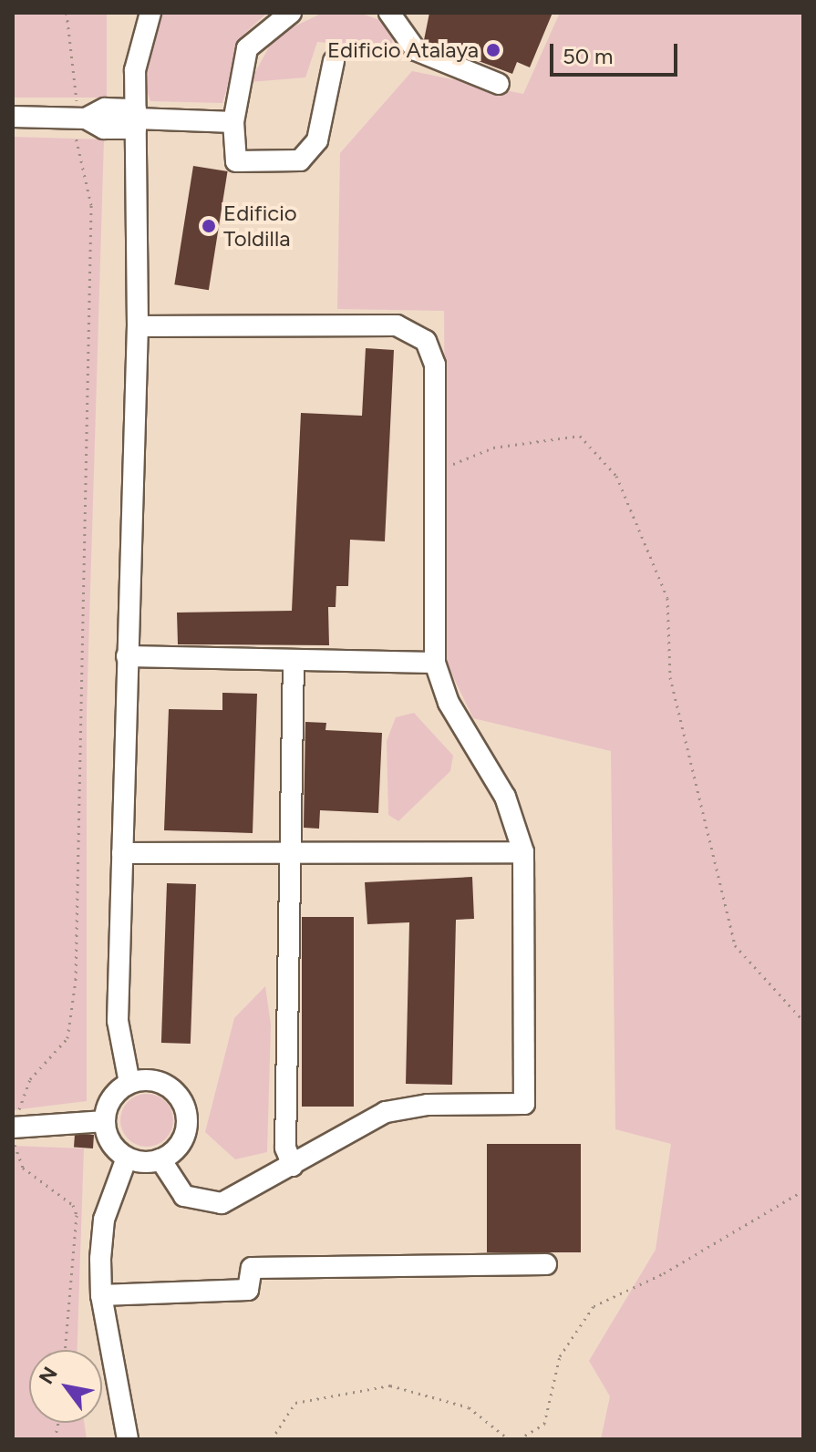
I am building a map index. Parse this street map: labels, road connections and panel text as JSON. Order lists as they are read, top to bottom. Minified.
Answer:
{"places":["Edificio Atalaya","Edificio Toldilla"],"scale_bar":"50 m","north":"top left"}
